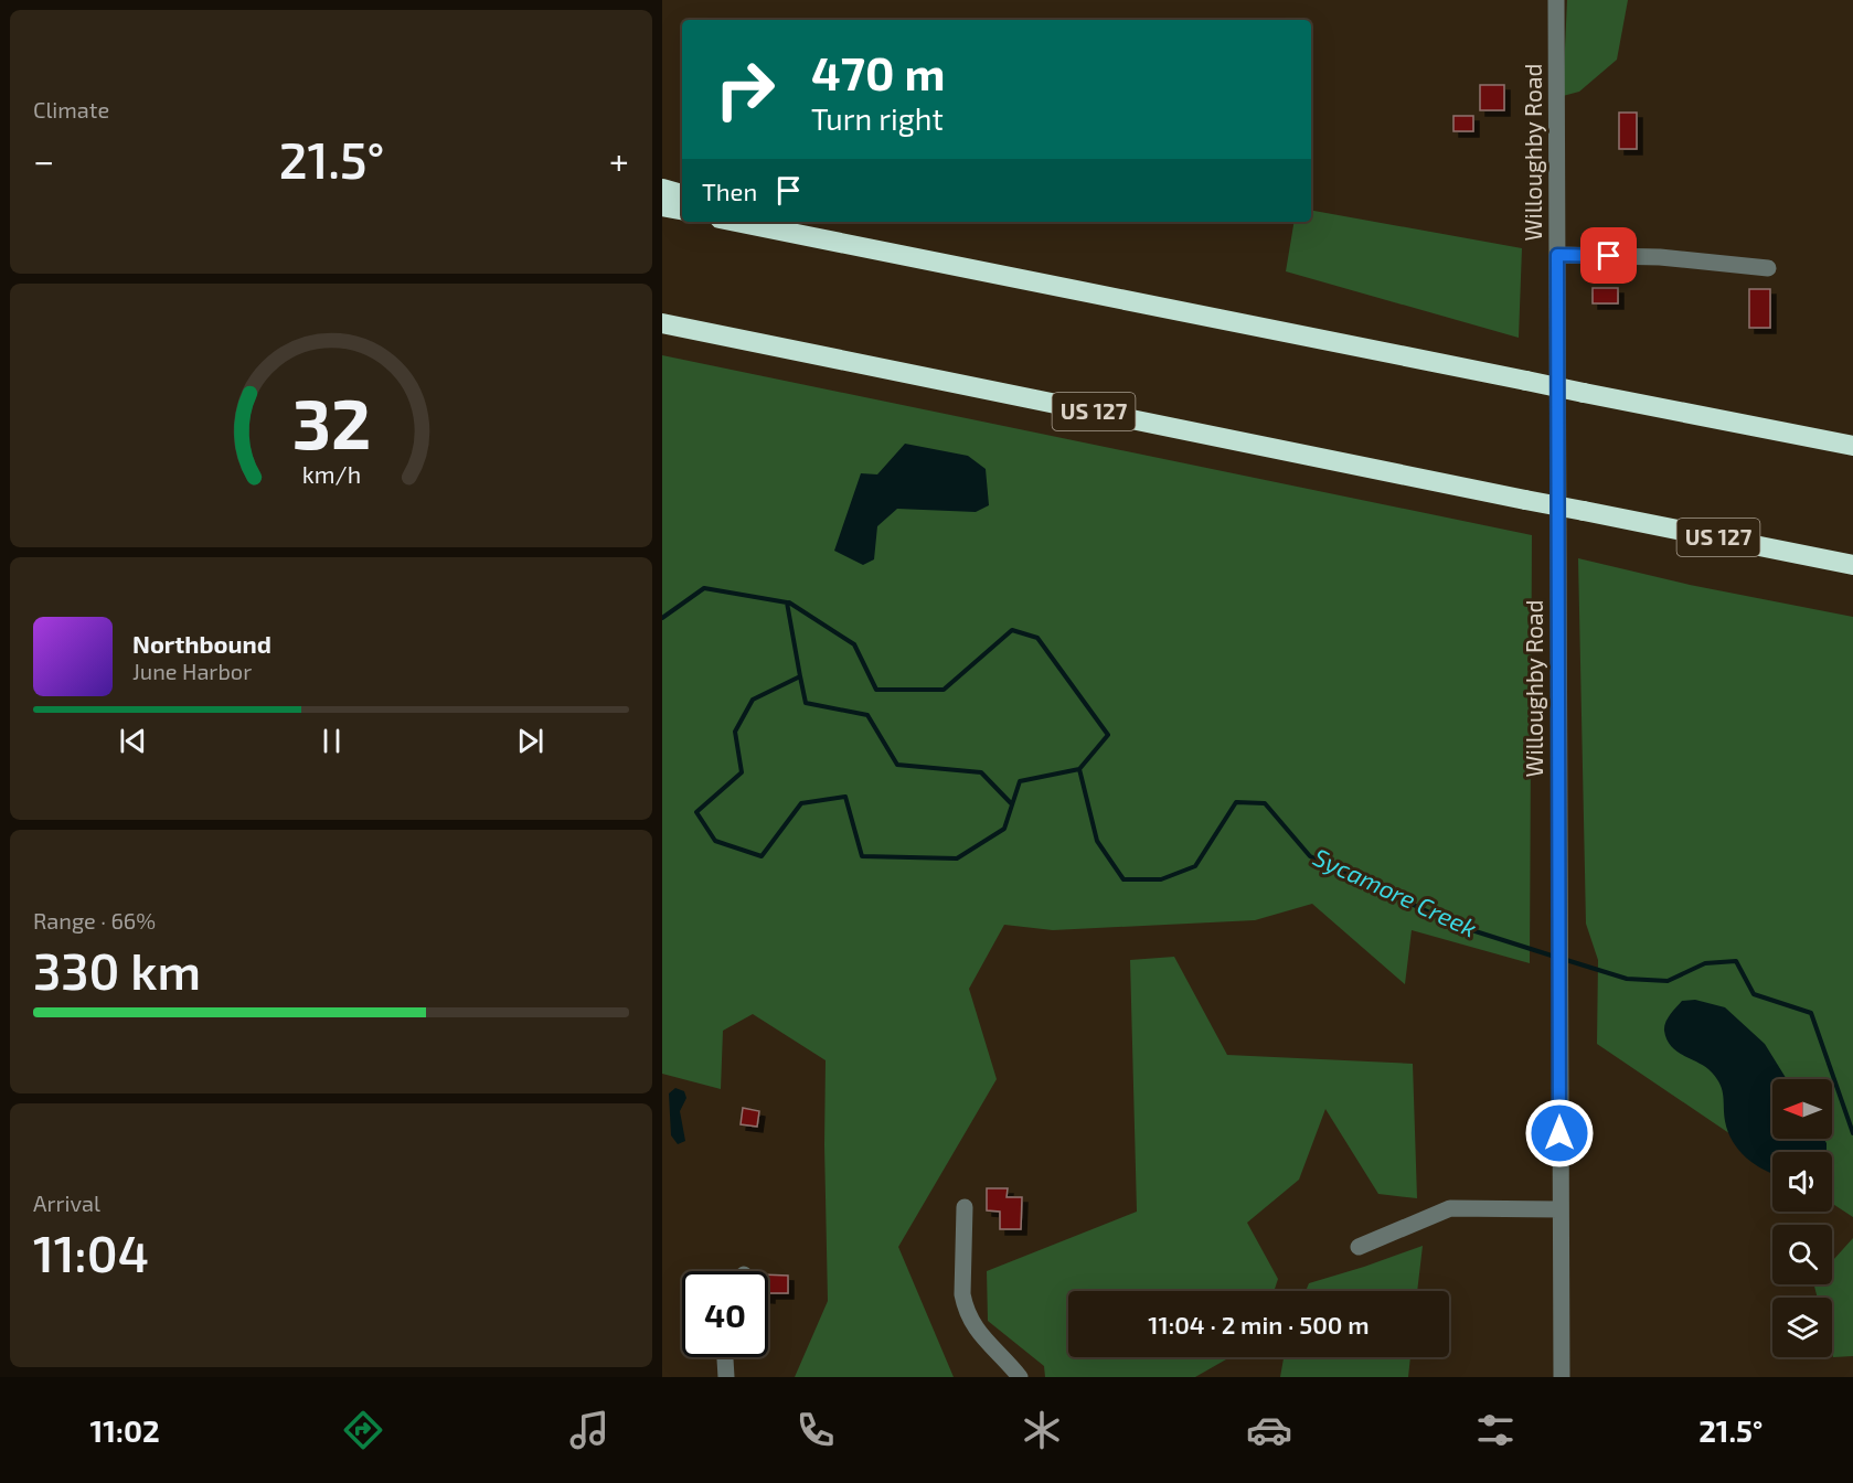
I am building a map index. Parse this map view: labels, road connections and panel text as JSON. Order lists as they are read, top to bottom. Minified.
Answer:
{"streets":{"highway":["US 127"],"street":["Willoughby Road"]},"water":["Sycamore Creek"],"north":"left","page":{"tile":["Climate",["Range · 66%","330 km"],["Arrival","11:04"]],"turn":["470 m","Turn right"],"heat":["−","21.5°","+"],"then":"Then","song":["Northbound","June Harbor"],"limit":"40","trip":"11:04 · 2 min · 500 m","tabs":["11:02","21.5°"],"gauge":["32","km/h"]}}
